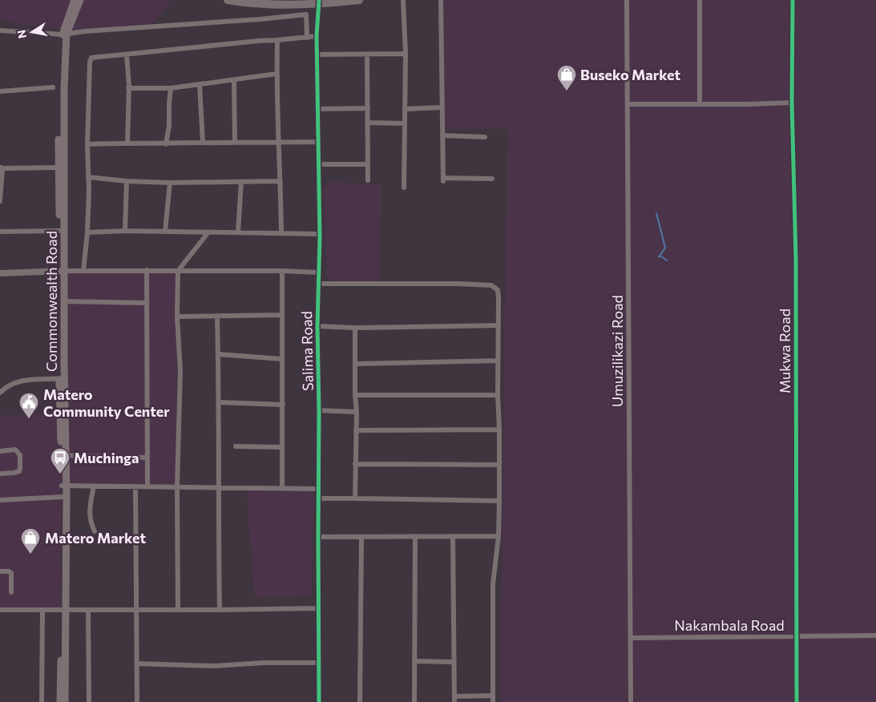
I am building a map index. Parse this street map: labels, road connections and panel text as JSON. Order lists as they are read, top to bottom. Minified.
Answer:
{"streets":{"main road":["Commonwealth Road"],"street":["Salima Road","Umuzilikazi Road","Mukwa Road","Nakambala Road"]},"crossings":[["Umuzilikazi Road","Nakambala Road"],["Mukwa Road","Nakambala Road"]],"places":{"shop":["Buseko Market","Matero Market"],"public building":["Matero Community Center"],"bus stop":["Muchinga"]},"north":"left"}
